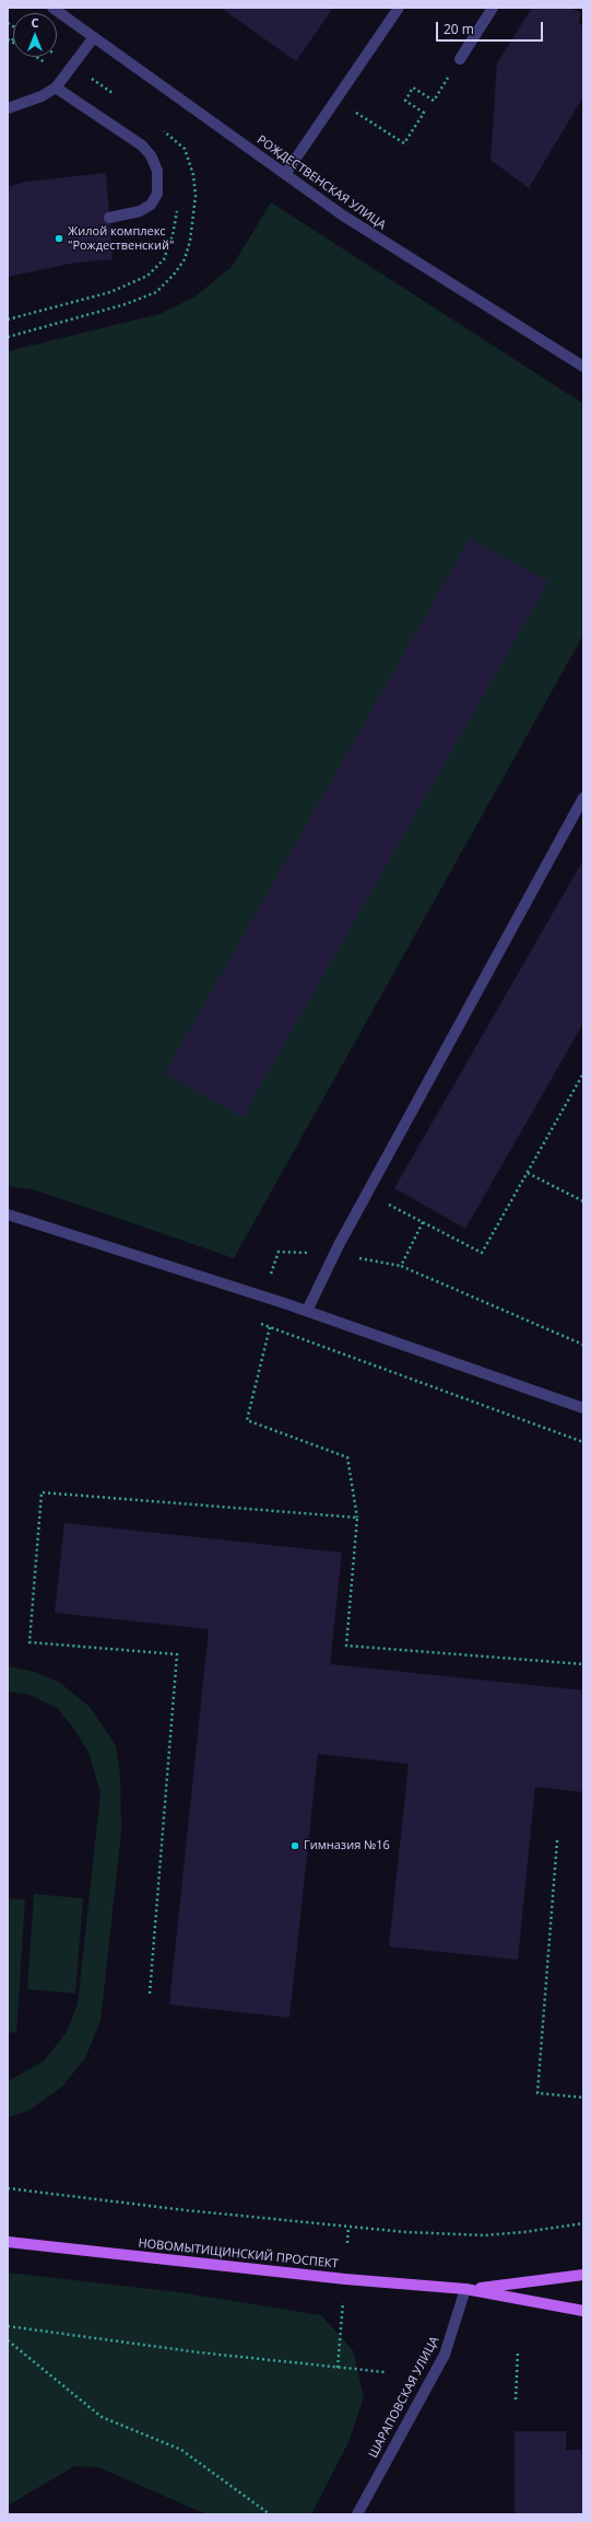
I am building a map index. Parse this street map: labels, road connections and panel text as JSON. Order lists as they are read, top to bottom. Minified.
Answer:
{"streets":{"main road":["НОВОМЫТИЩИНСКИЙ ПРОСПЕКТ"],"street":["РОЖДЕСТВЕНСКАЯ УЛИЦА","ШАРАПОВСКАЯ УЛИЦА"]},"crossings":[["НОВОМЫТИЩИНСКИЙ ПРОСПЕКТ","ШАРАПОВСКАЯ УЛИЦА"]],"places":["Жилой комплекс \"Рождественский\"","Гимназия №16"],"scale_bar":"20 m","north":"top"}
